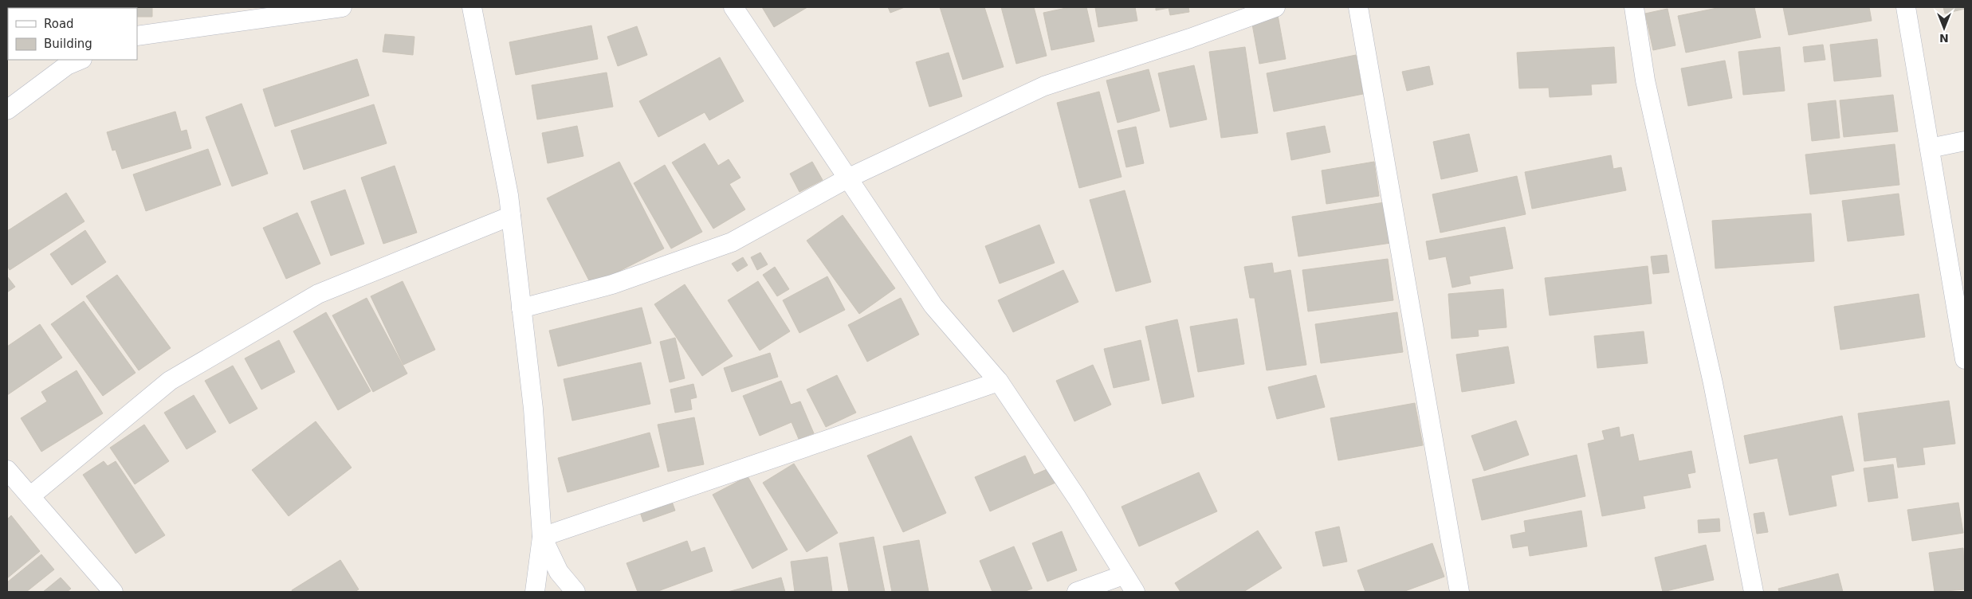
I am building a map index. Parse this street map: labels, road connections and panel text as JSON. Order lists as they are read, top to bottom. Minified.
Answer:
{"legend":["Road","Building"],"north":"bottom"}
